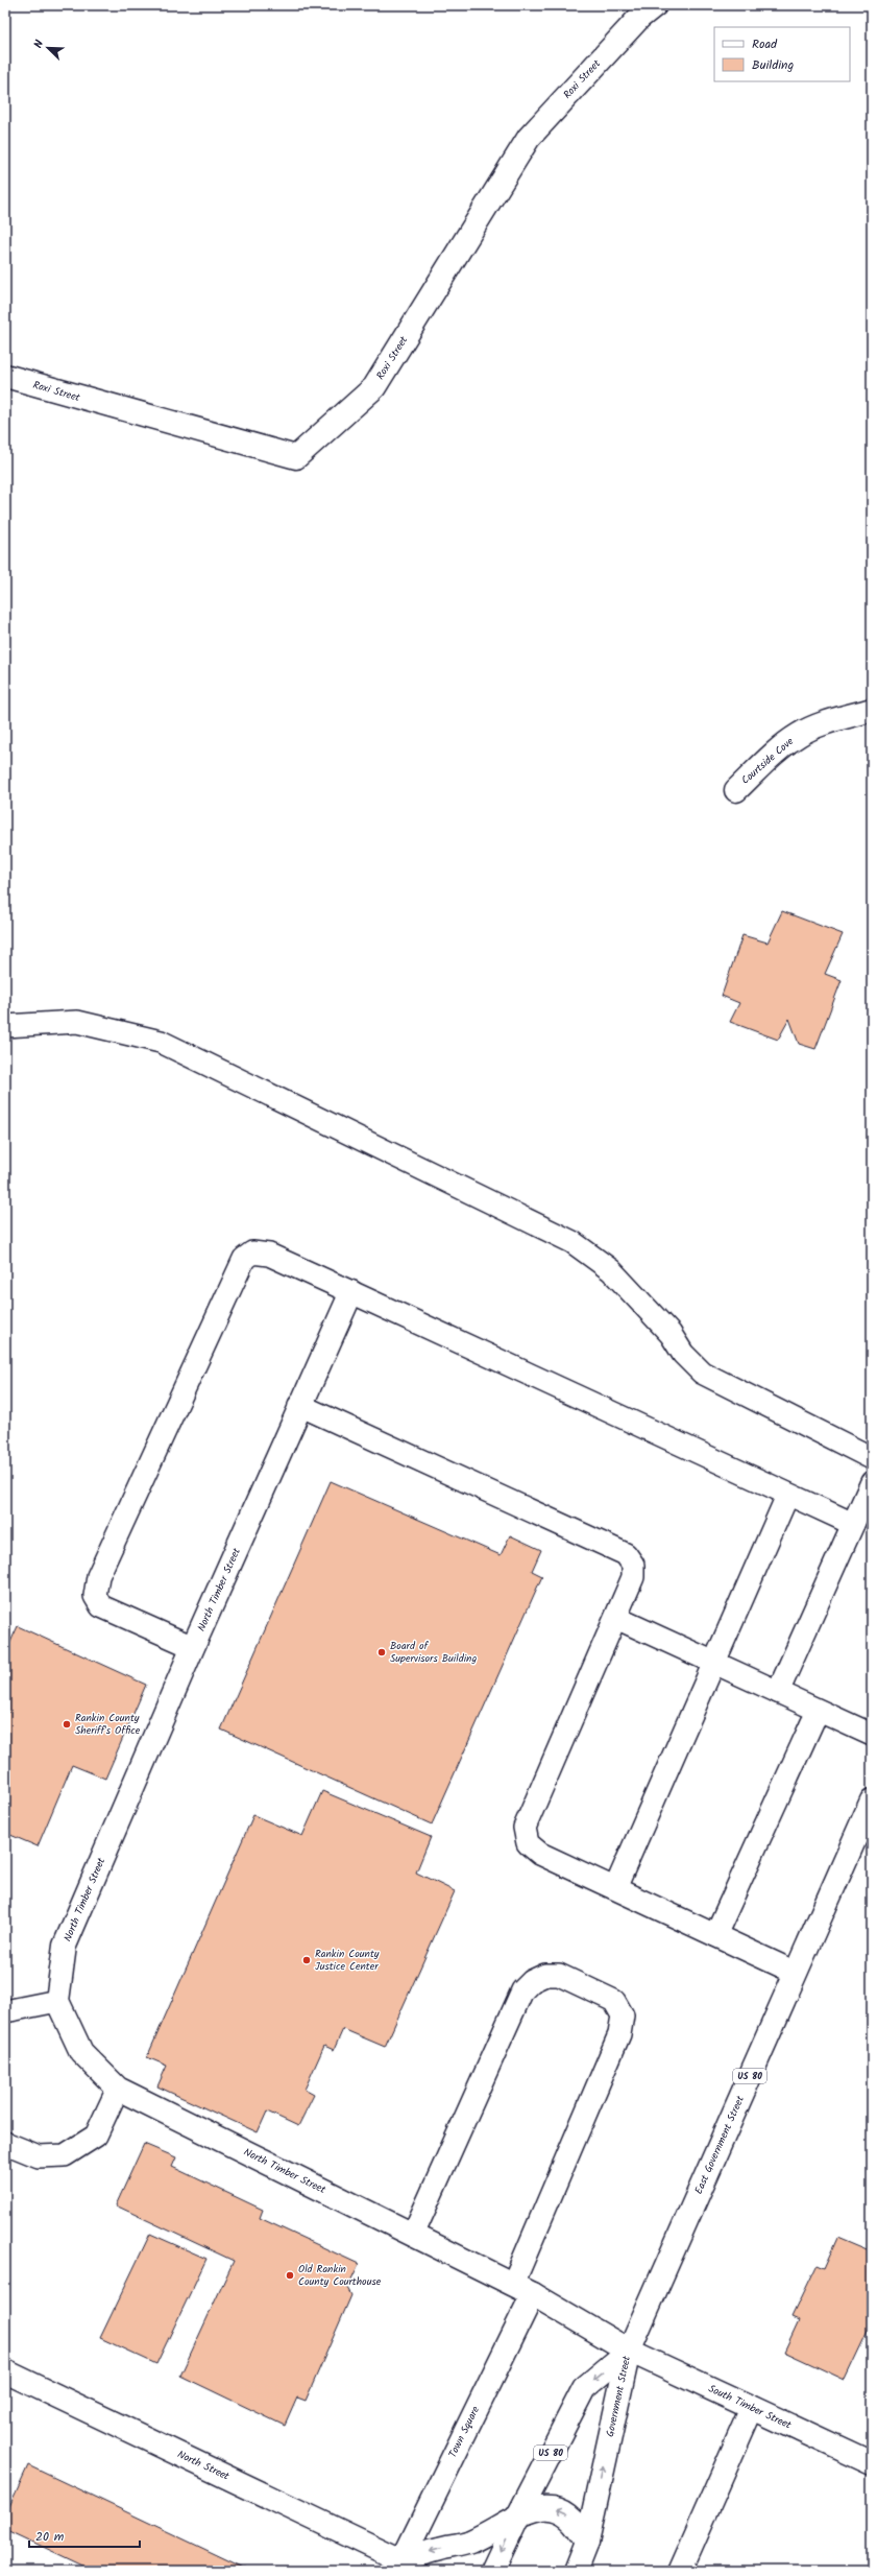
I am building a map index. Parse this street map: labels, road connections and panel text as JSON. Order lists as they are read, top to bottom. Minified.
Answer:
{"streets":{"street":["Roxi Street","Courtside Cove","North Timber Street","US 80","East Government Street","Government Street","South Timber Street","Town Square","North Street"]},"crossings":[["North Timber Street","East Government Street"],["North Timber Street","Government Street"],["North Timber Street","South Timber Street"],["North Timber Street","Town Square"],["East Government Street","Government Street"],["East Government Street","South Timber Street"],["Government Street","South Timber Street"],["Town Square","North Street"]],"places":["Board of Supervisors Building","Rankin County Sheriff's Office","Rankin County Justice Center","Old Rankin County Courthouse"],"legend":["Road","Building"],"scale_bar":"20 m","north":"top left"}
